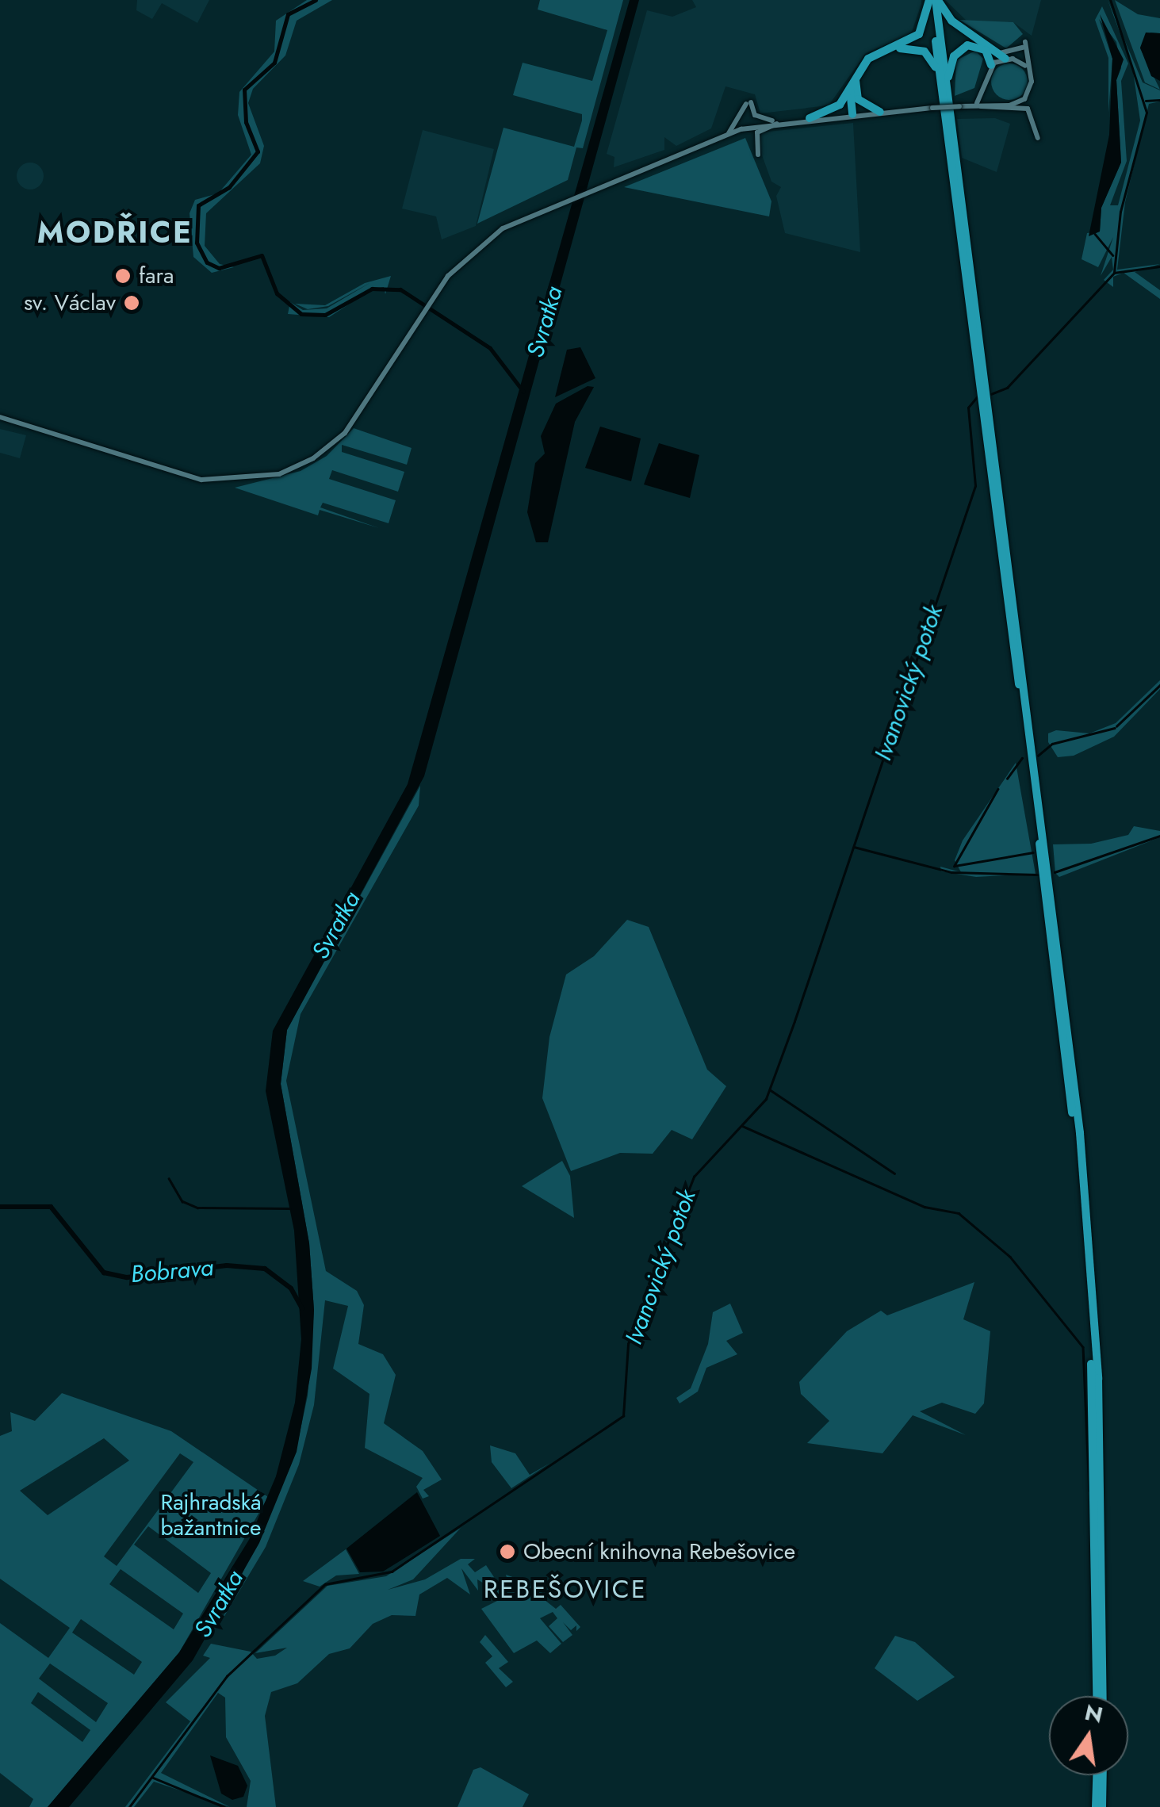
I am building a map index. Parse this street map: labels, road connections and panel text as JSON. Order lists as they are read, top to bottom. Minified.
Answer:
{"districts":["MODŘICE","REBEŠOVICE"],"water":["Svratka","Ivanovický potok","Bobrava"],"parks":["Rajhradská bažantnice"],"places":["fara","sv. Václav","Obecní knihovna Rebešovice"],"north":"top"}
